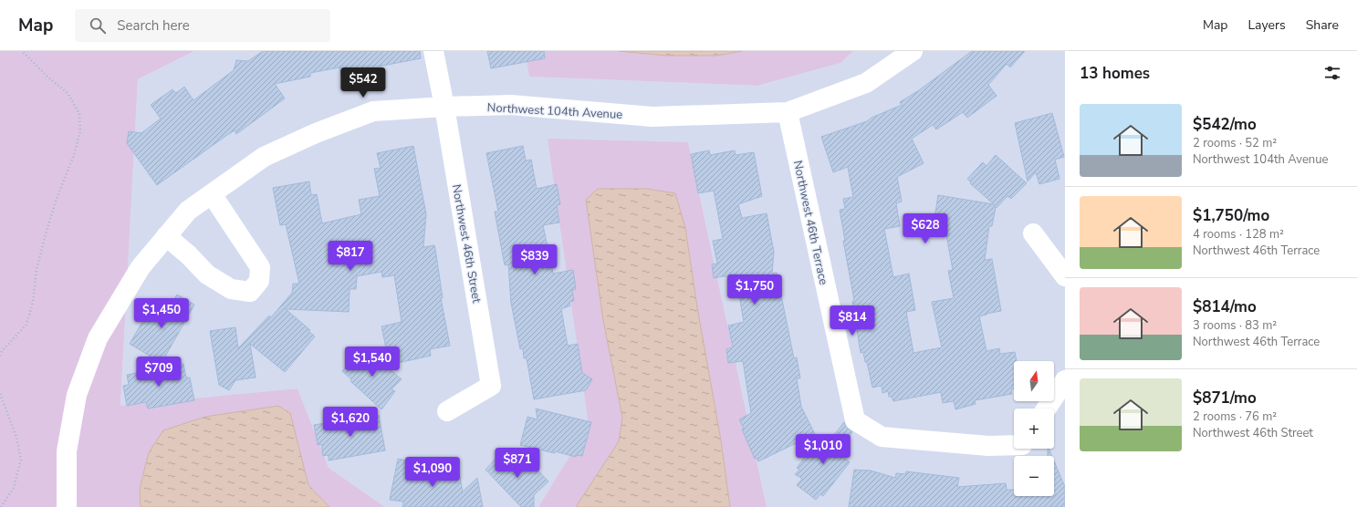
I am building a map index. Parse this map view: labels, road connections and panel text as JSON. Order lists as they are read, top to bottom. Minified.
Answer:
{"streets":{"street":["Northwest 104th Avenue","Northwest 46th Terrace","Northwest 46th Street"]},"crossings":[["Northwest 104th Avenue","Northwest 46th Terrace"],["Northwest 104th Avenue","Northwest 46th Street"]],"north":"top","page":{"header":"Map","search":"Search here","nav":["Map","Layers","Share"],"heading":"13 homes","price":["$542","$628","$817","$839","$1,750","$1,450","$814","$1,540","$709","$1,620","$1,010","$871","$1,090"],"list":[{"name":"$542/mo","note":"2 rooms · 52 m² · Northwest 104th Avenue"},{"name":"$1,750/mo","note":"4 rooms · 128 m² · Northwest 46th Terrace"},{"name":"$814/mo","note":"3 rooms · 83 m² · Northwest 46th Terrace"},{"name":"$871/mo","note":"2 rooms · 76 m² · Northwest 46th Street"}],"map_buttons":["+","−"]}}
